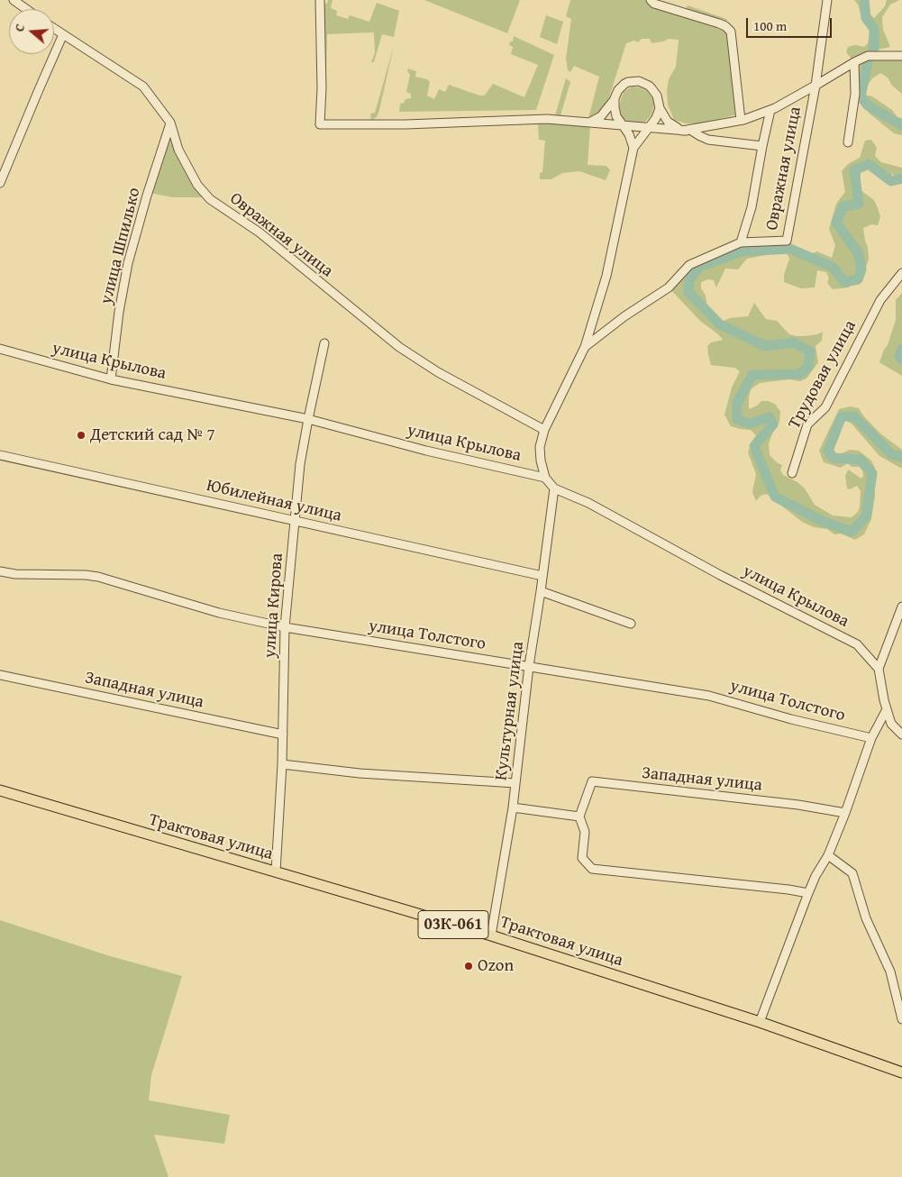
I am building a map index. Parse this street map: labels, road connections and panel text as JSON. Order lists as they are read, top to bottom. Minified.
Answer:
{"streets":{"main road":["Трактовая улица","03К-061"],"street":["Овражная улица","улица Шпилько","улица Крылова","Трудовая улица","Юбилейная улица","улица Кирова","улица Толстого","Западная улица","Культурная улица"]},"crossings":[["Овражная улица","улица Шпилько"],["Овражная улица","улица Крылова"],["улица Шпилько","улица Крылова"],["улица Крылова","улица Кирова"],["улица Крылова","Культурная улица"],["Юбилейная улица","улица Кирова"],["Юбилейная улица","Культурная улица"],["улица Кирова","улица Толстого"],["улица Кирова","Западная улица"],["улица Кирова","Трактовая улица"],["улица Толстого","Культурная улица"],["Культурная улица","Трактовая улица"]],"places":["Детский сад № 7","Ozon"],"scale_bar":"100 m","north":"left"}
